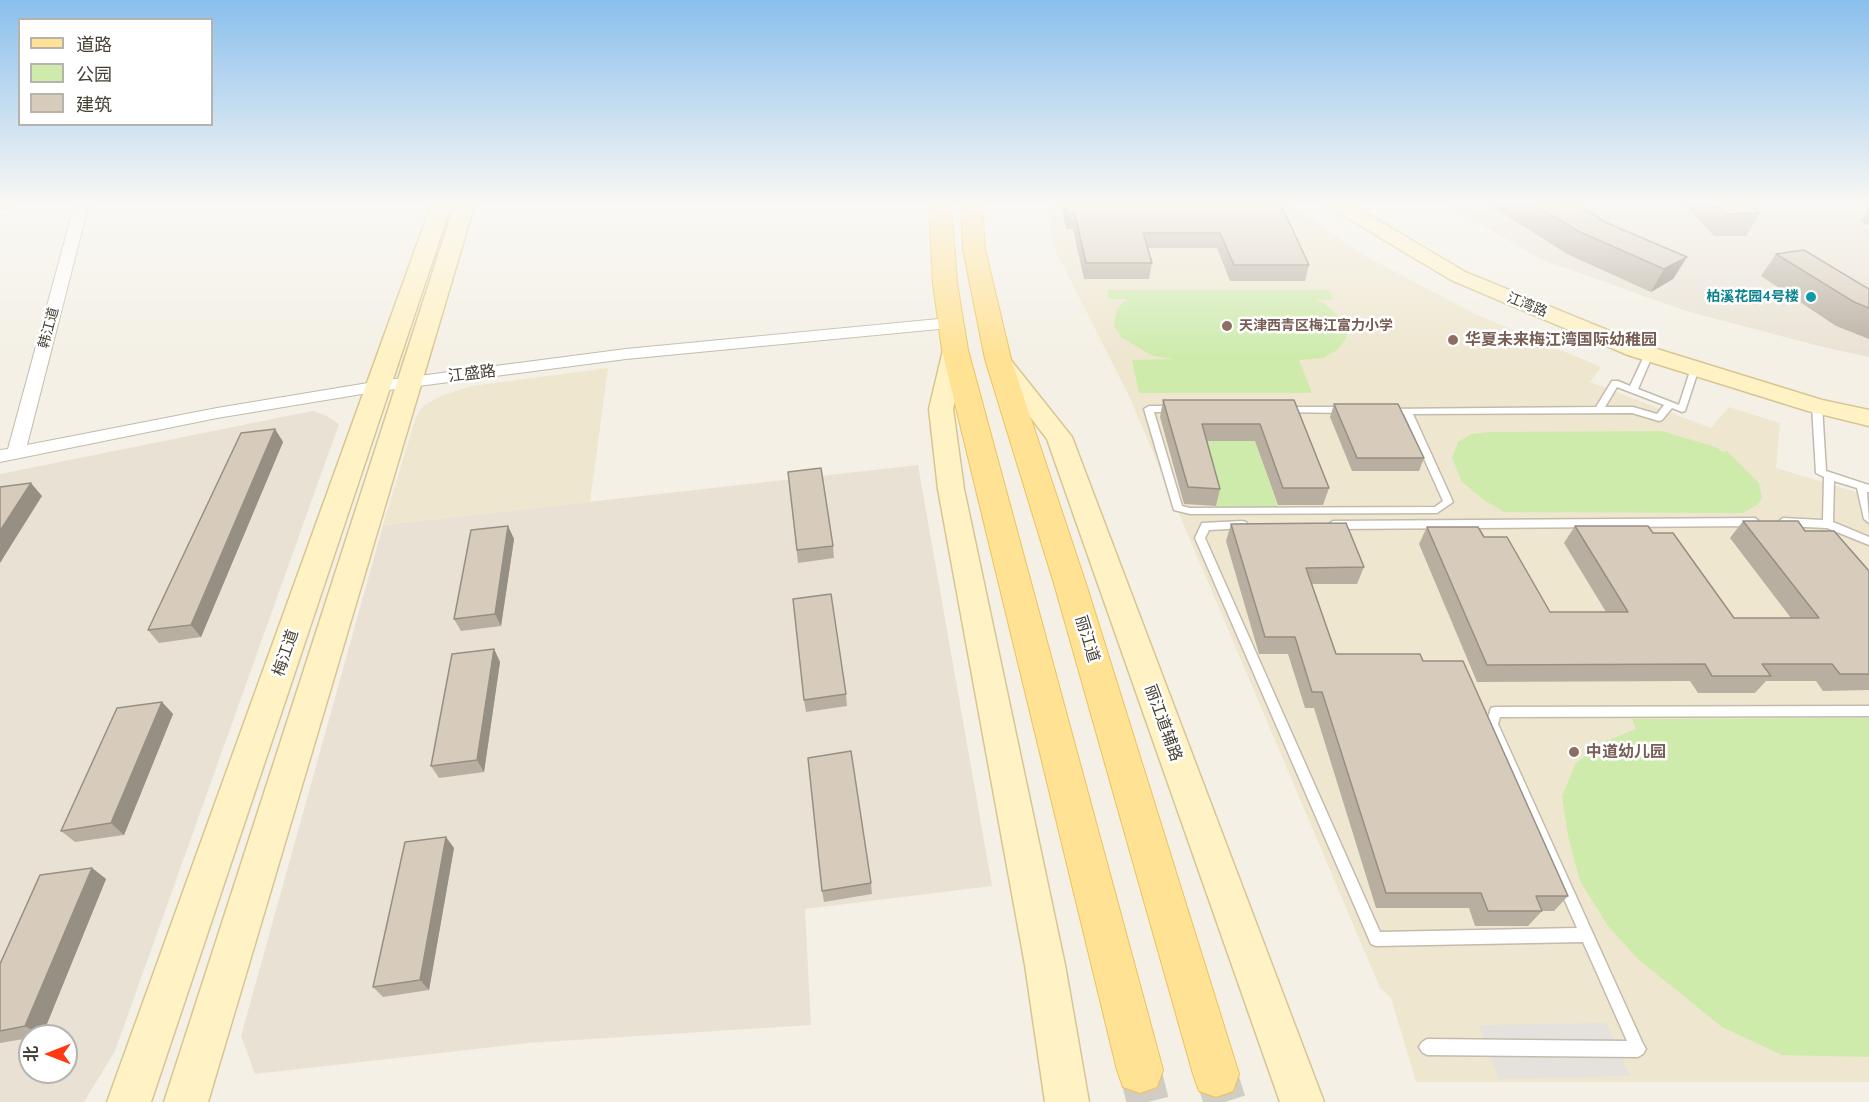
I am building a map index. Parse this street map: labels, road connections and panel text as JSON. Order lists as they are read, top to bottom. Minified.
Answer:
{"streets":{"main road":["丽江道"],"street":["江湾路","韩江道","江盛路","梅江道","丽江道辅路"]},"crossings":[["韩江道","江盛路"],["江盛路","梅江道"],["丽江道","丽江道辅路"]],"places":["柏溪花园4号楼","天津西青区梅江富力小学","华夏未来梅江湾国际幼稚园","中道幼儿园"],"legend":["道路","公园","建筑"],"north":"left"}
